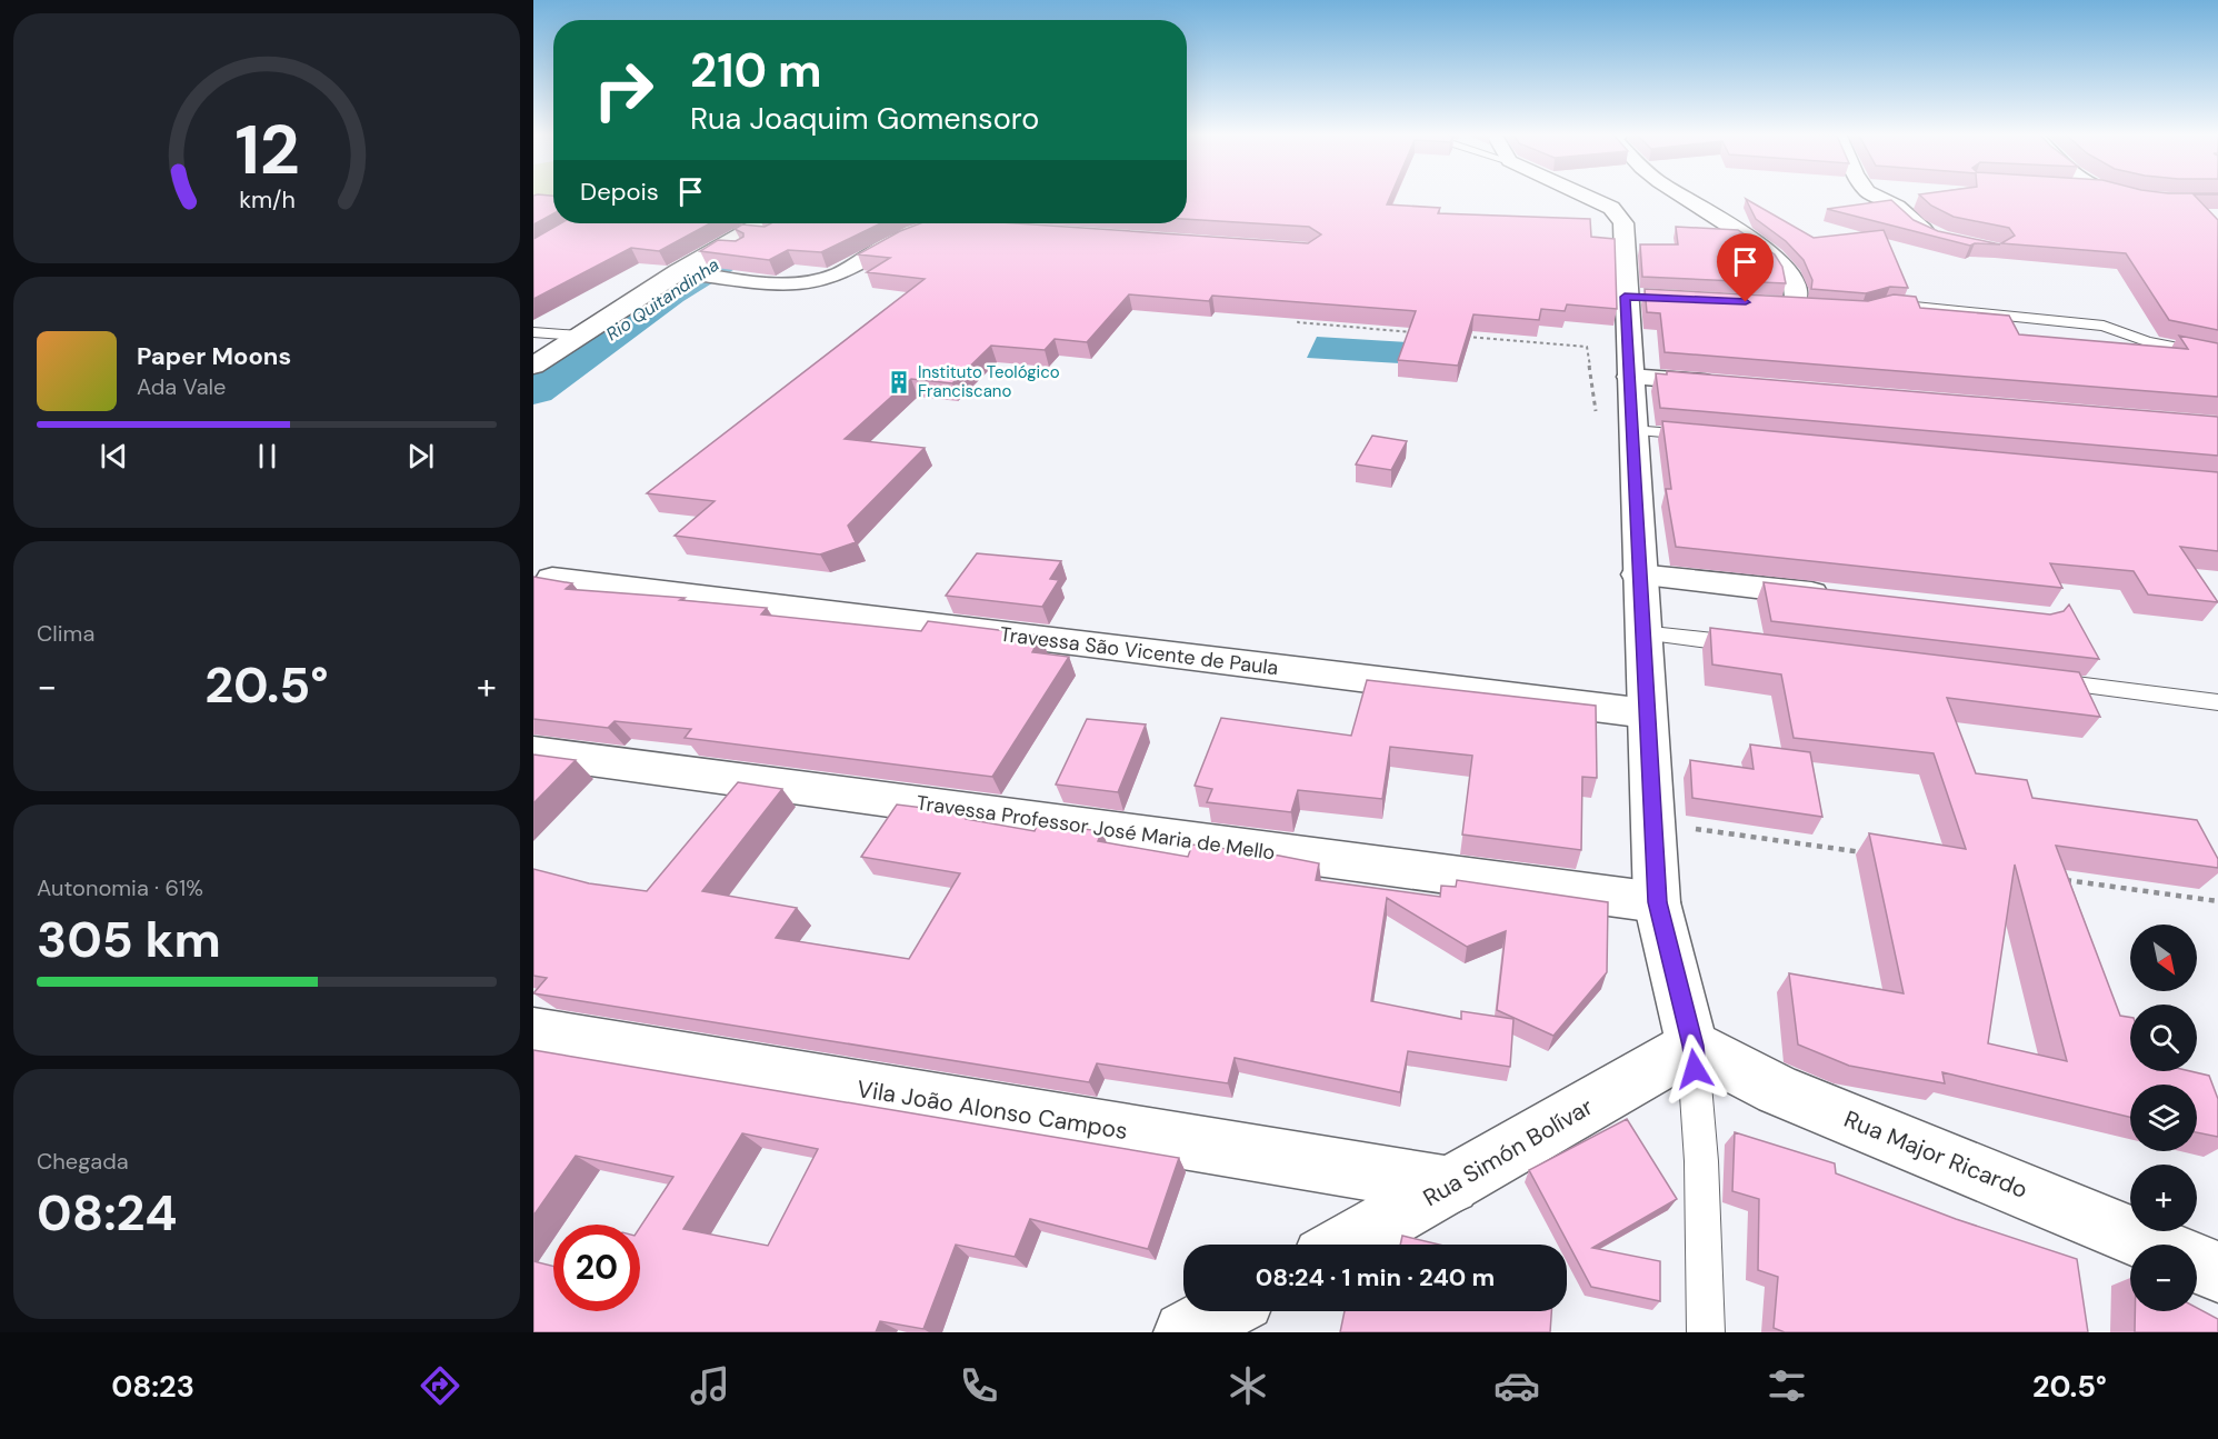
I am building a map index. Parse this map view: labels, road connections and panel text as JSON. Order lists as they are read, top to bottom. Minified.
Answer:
{"streets":{"street":["Travessa São Vicente de Paula","Travessa Professor José Maria de Mello","Vila João Alonso Campos","Rua Simón Bolívar","Rua Major Ricardo"]},"crossings":[["Vila João Alonso Campos","Rua Simón Bolívar"],["Rua Simón Bolívar","Rua Major Ricardo"]],"water":["Rio Quitandinha"],"places":{"building":["Instituto Teológico Franciscano"]},"north":"bottom right","page":{"turn":["210 m","Rua Joaquim Gomensoro"],"then":"Depois","song":["Paper Moons","Ada Vale"],"tile":["Clima",["Autonomia · 61%","305 km"],["Chegada","08:24"]],"heat":["−","20.5°","+"],"map_buttons":["+","−"],"limit":"20","trip":"08:24 · 1 min · 240 m","tabs":["08:23","20.5°"],"gauge":["12","km/h"]}}
